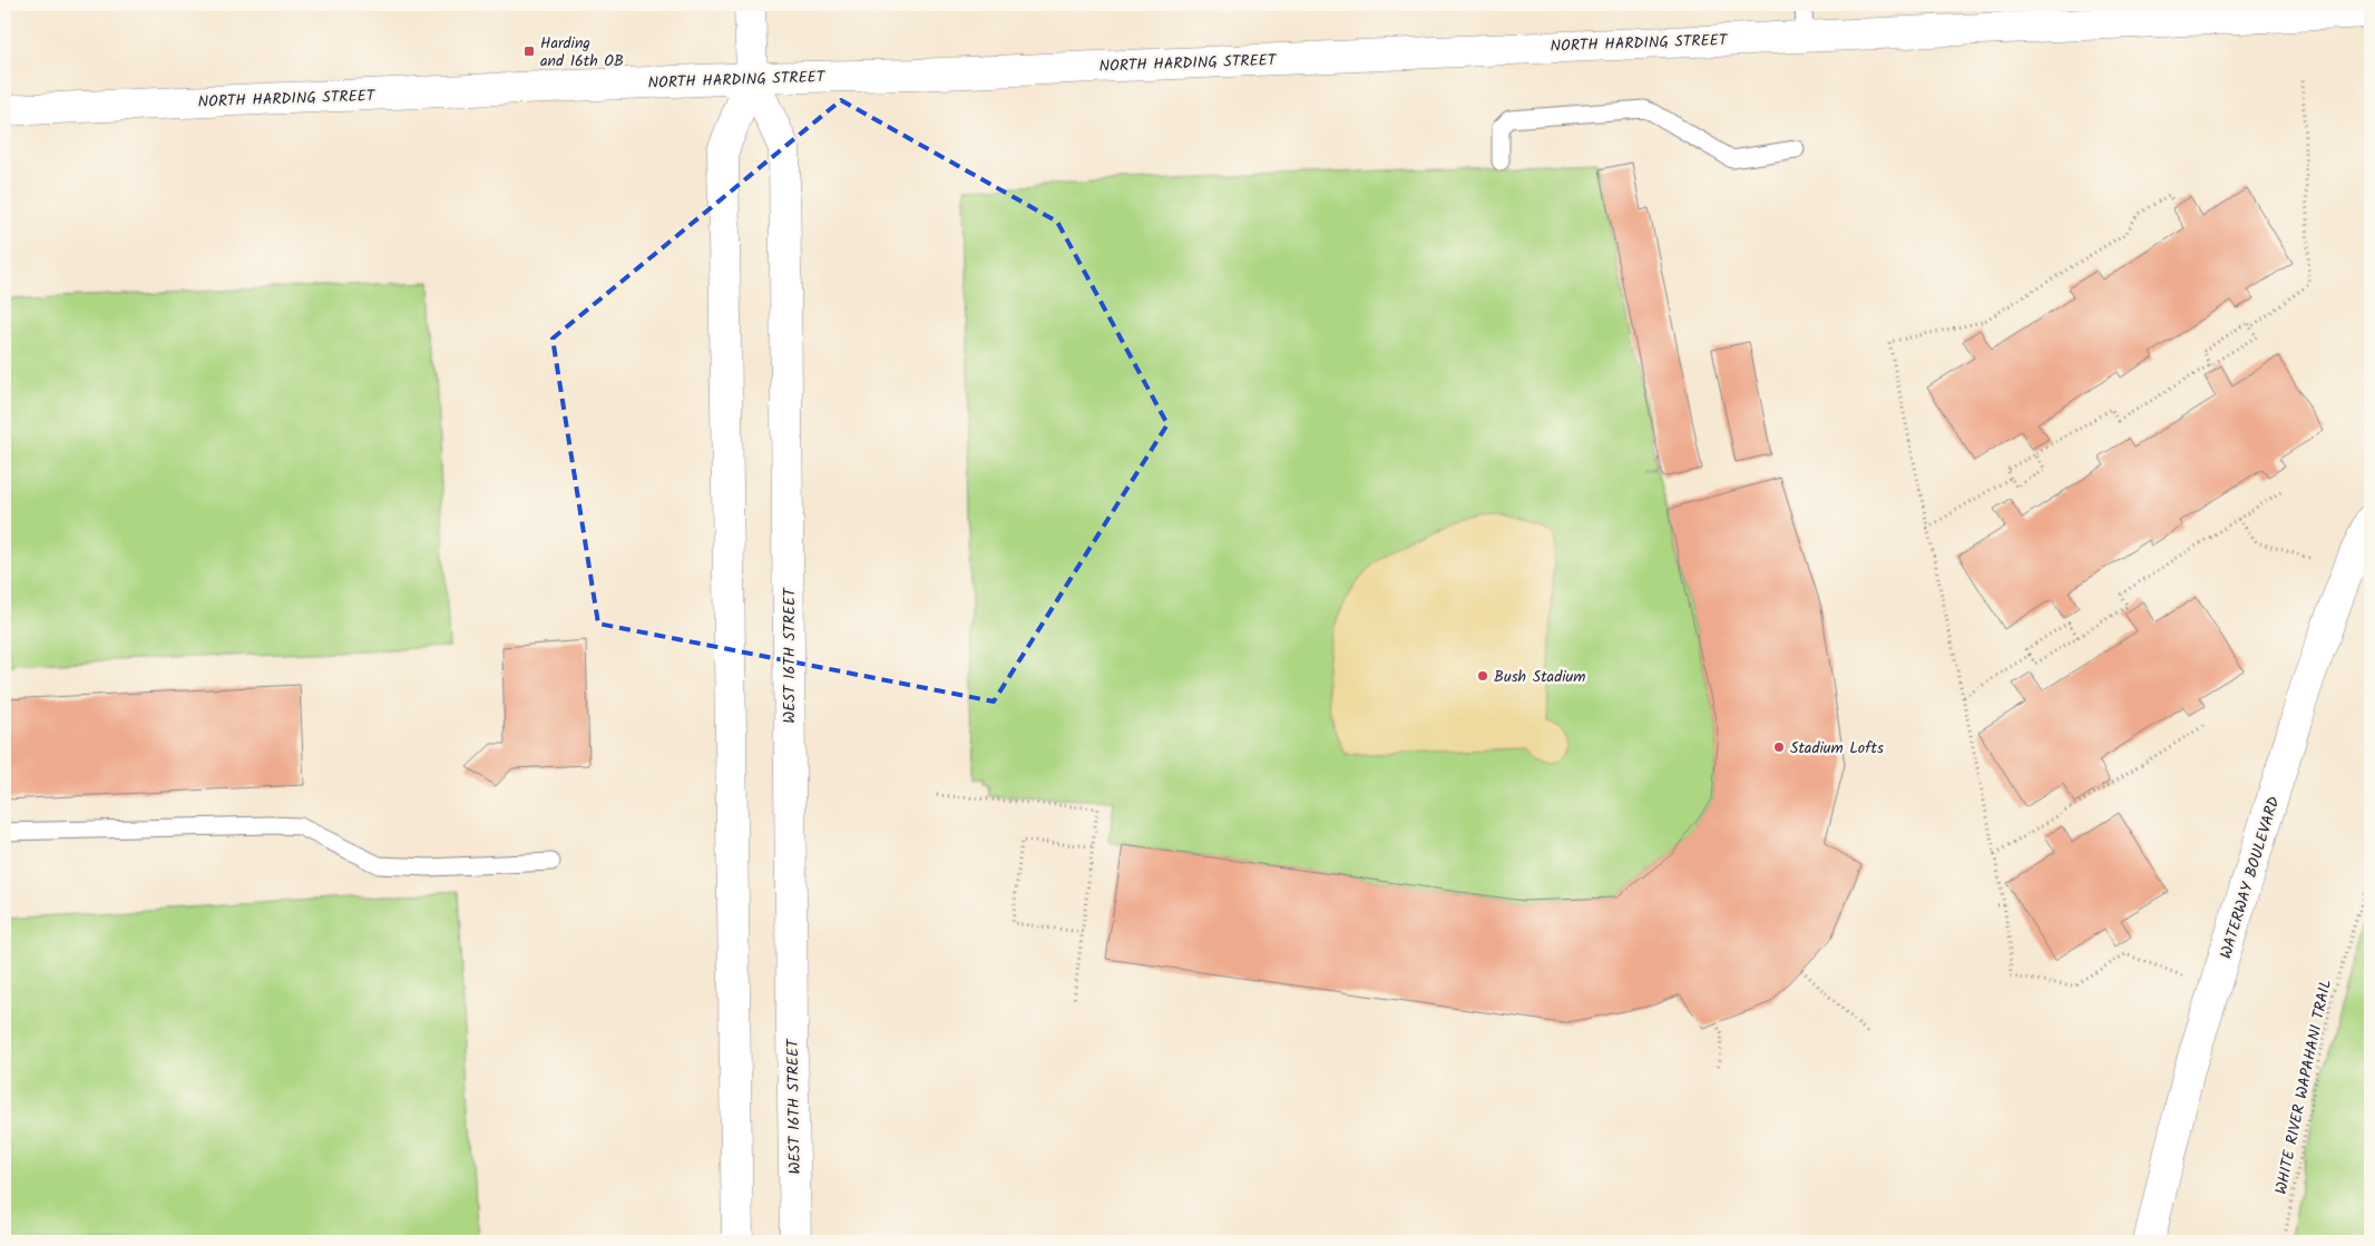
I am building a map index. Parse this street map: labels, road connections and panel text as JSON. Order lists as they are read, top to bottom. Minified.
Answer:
{"streets":{"street":["NORTH HARDING STREET","WEST 16TH STREET","WATERWAY BOULEVARD"],"path":["WHITE RIVER WAPAHANI TRAIL"]},"crossings":[["NORTH HARDING STREET","WEST 16TH STREET"]],"places":{"transit":["Harding and 16th OB"],"other":["Bush Stadium","Stadium Lofts"]}}
